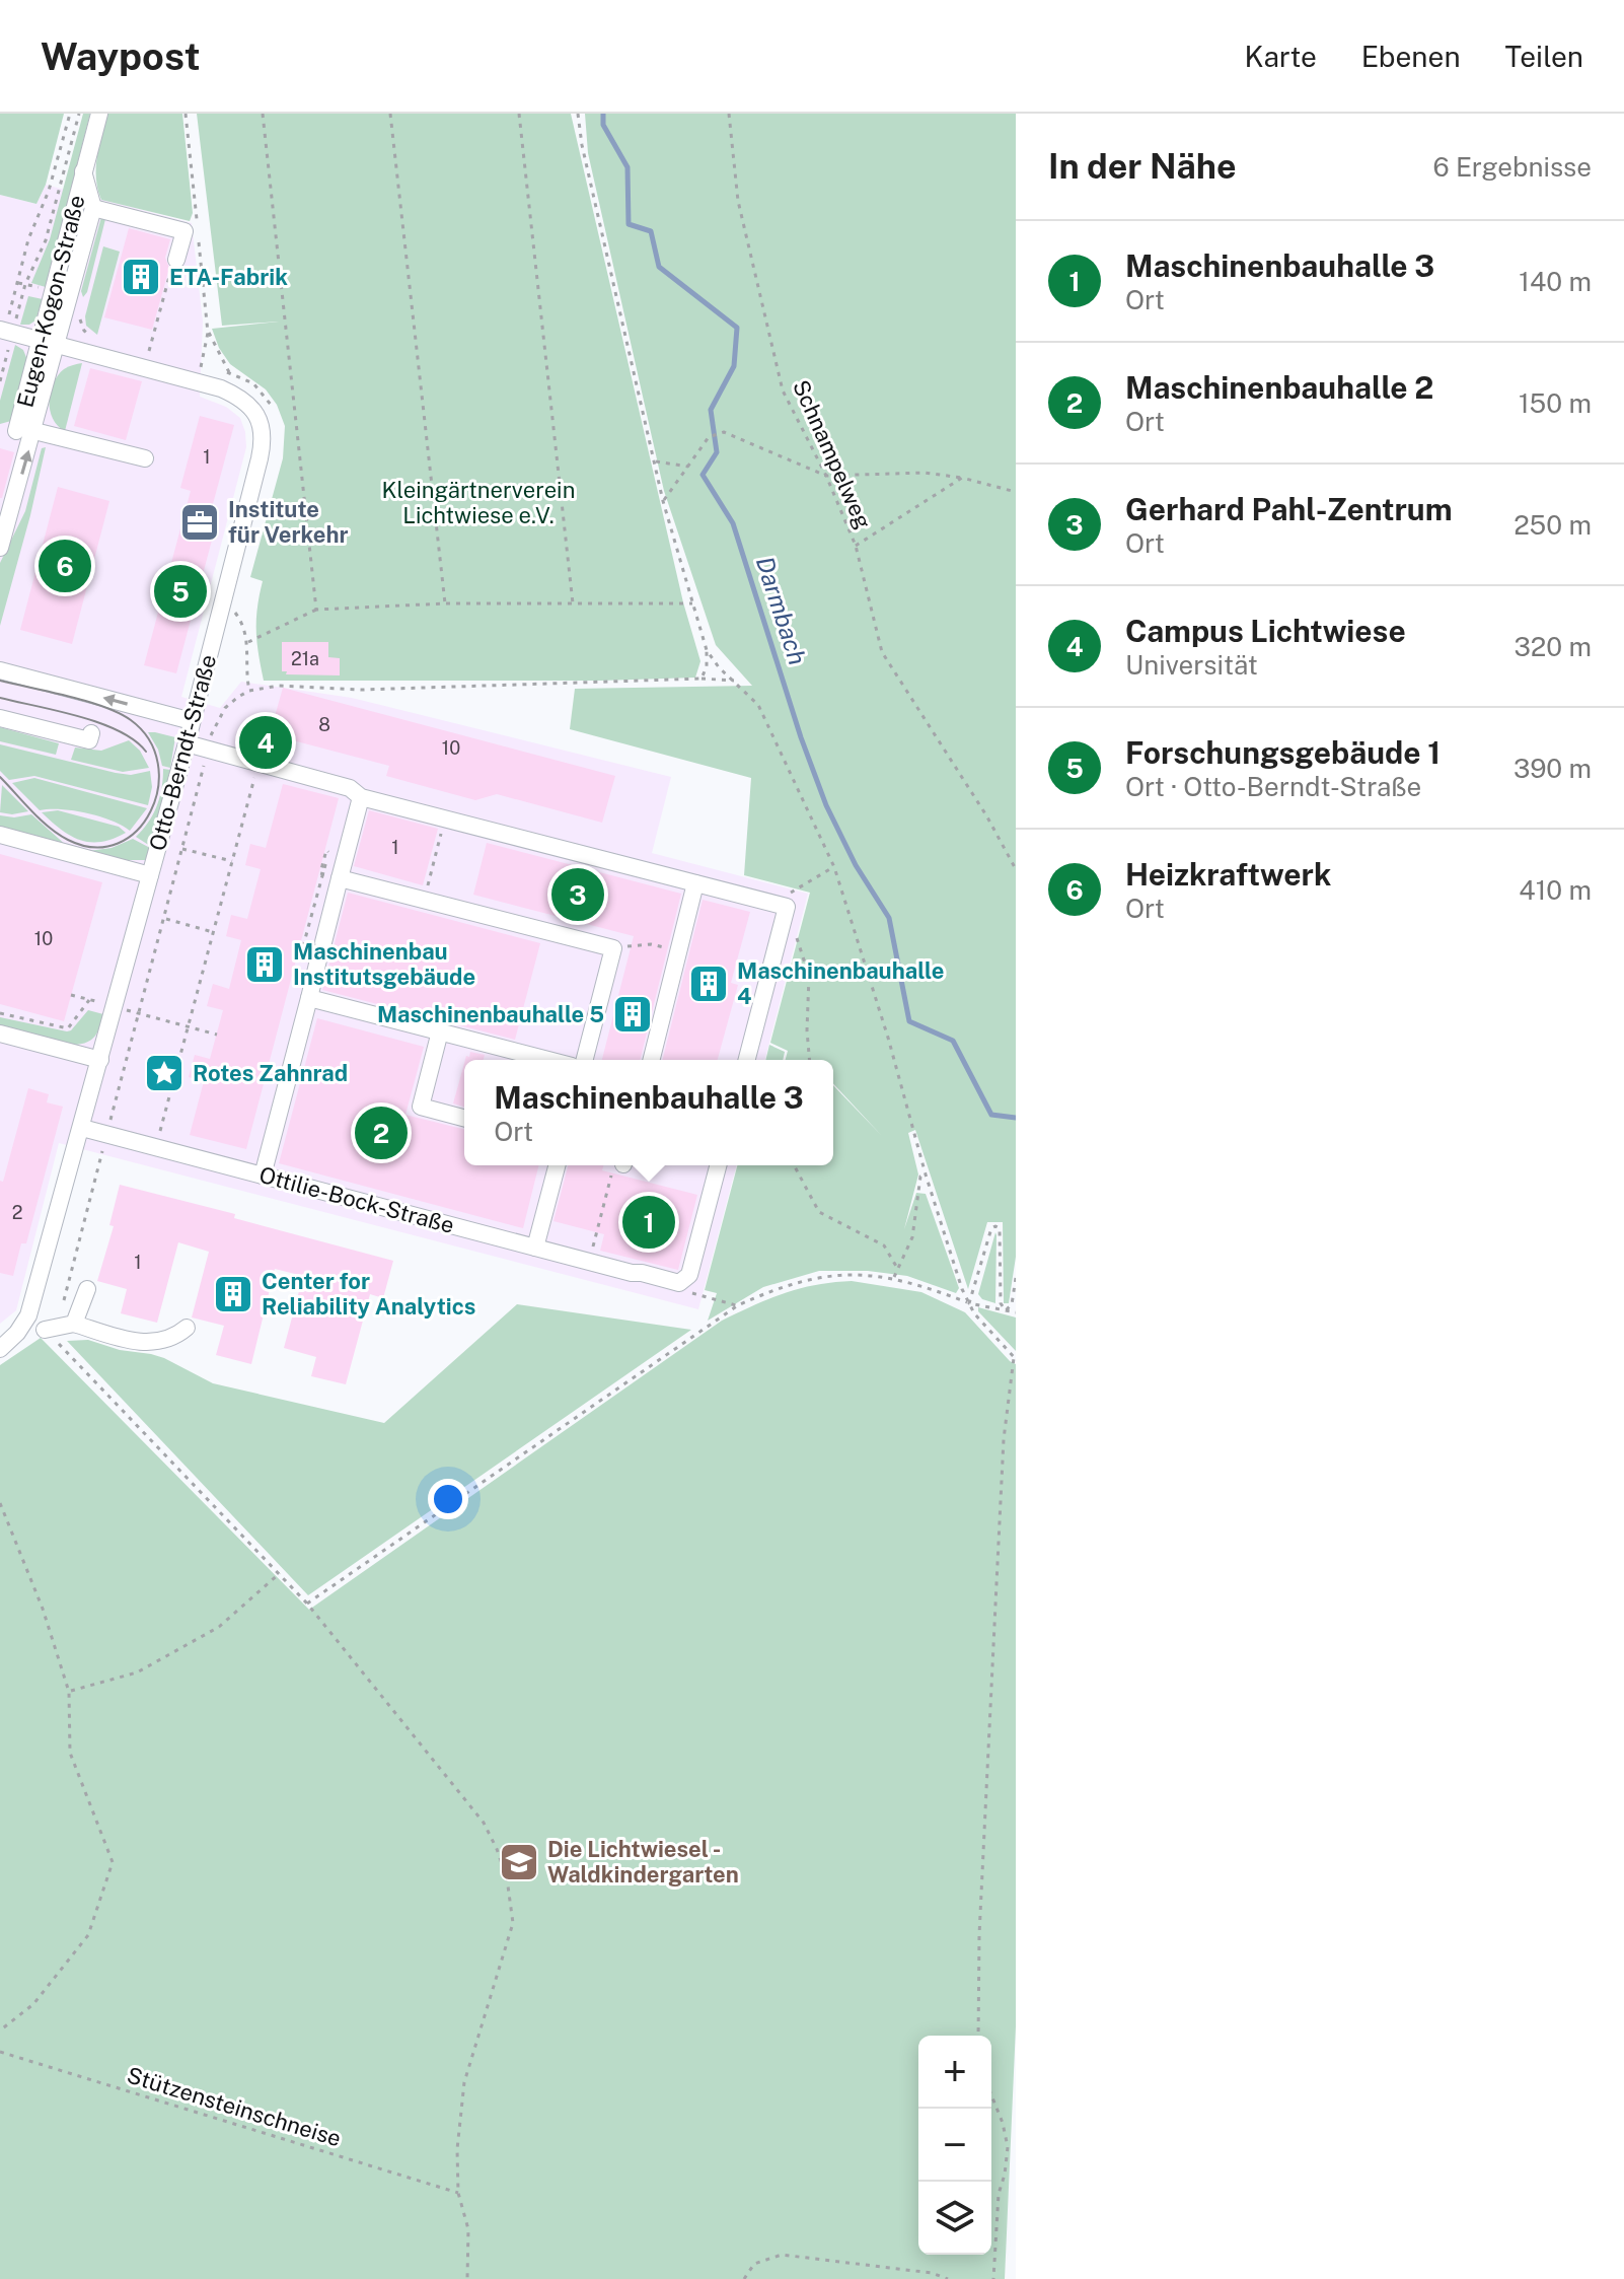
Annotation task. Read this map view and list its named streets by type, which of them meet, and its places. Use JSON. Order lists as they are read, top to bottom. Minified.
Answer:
{"streets":{"street":["Eugen-Kogon-Straße","Otto-Berndt-Straße","Ottilie-Bock-Straße"],"path":["Schnampelweg","Stützensteinschneise"]},"crossings":[["Eugen-Kogon-Straße","Otto-Berndt-Straße"],["Otto-Berndt-Straße","Ottilie-Bock-Straße"]],"water":["Darmbach"],"parks":["Kleingärtnerverein Lichtwiese e.V."],"places":{"building":["ETA-Fabrik","Maschinenbau Institutsgebäude","Maschinenbauhalle 4","Maschinenbauhalle 5","Center for Reliability Analytics"],"office":["Institute für Verkehr"],"place":["Rotes Zahnrad"],"school or university":["Die Lichtwiesel - Waldkindergarten"]},"house_numbers":["1","21a","8","10","1","10","2","1"],"page":{"header":"Waypost","nav":["Karte","Ebenen","Teilen"],"heading":["In der Nähe","6 Ergebnisse"],"list":[{"mark":"1","name":"Maschinenbauhalle 3","note":"Ort","value":"140 m"},{"mark":"2","name":"Maschinenbauhalle 2","note":"Ort","value":"150 m"},{"mark":"3","name":"Gerhard Pahl-Zentrum","note":"Ort","value":"250 m"},{"mark":"4","name":"Campus Lichtwiese","note":"Universität","value":"320 m"},{"mark":"5","name":"Forschungsgebäude 1","note":"Ort · Otto-Berndt-Straße","value":"390 m"},{"mark":"6","name":"Heizkraftwerk","note":"Ort","value":"410 m"}],"pins":["6","5","4","3","2","1"],"popup":["Maschinenbauhalle 3","Ort"],"map_buttons":["+","−"]}}
